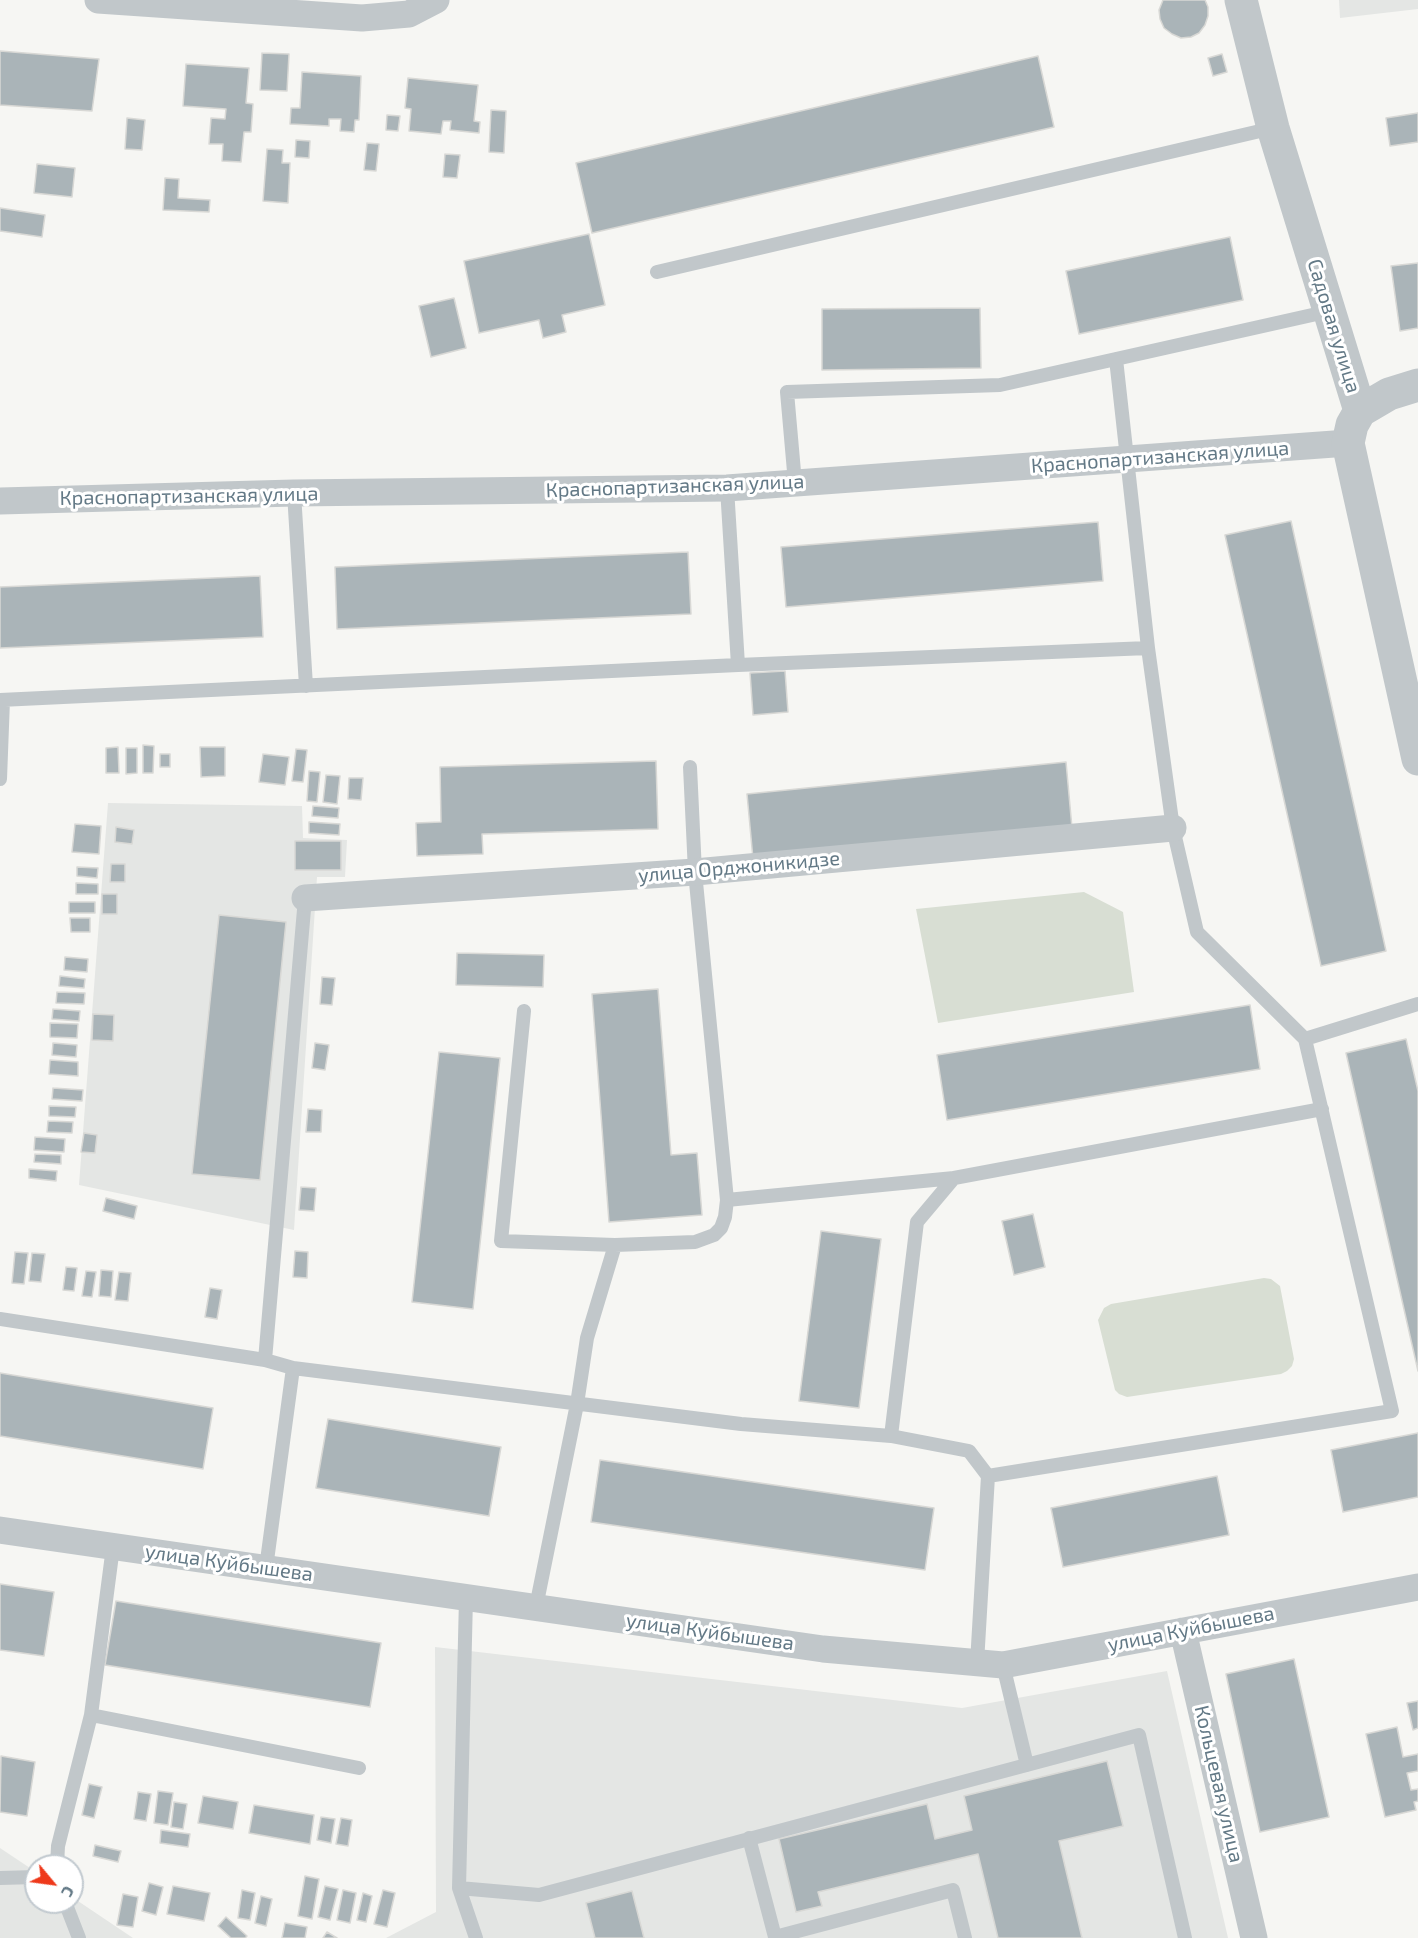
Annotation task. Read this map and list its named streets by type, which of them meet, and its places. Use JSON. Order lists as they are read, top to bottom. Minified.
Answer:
{"streets":{"street":["Садовая улица","Краснопартизанская улица","улица Орджоникидзе","улица Куйбышева","Кольцевая улица"]},"crossings":[["Садовая улица","Краснопартизанская улица"],["улица Куйбышева","Кольцевая улица"]],"north":"bottom right"}
